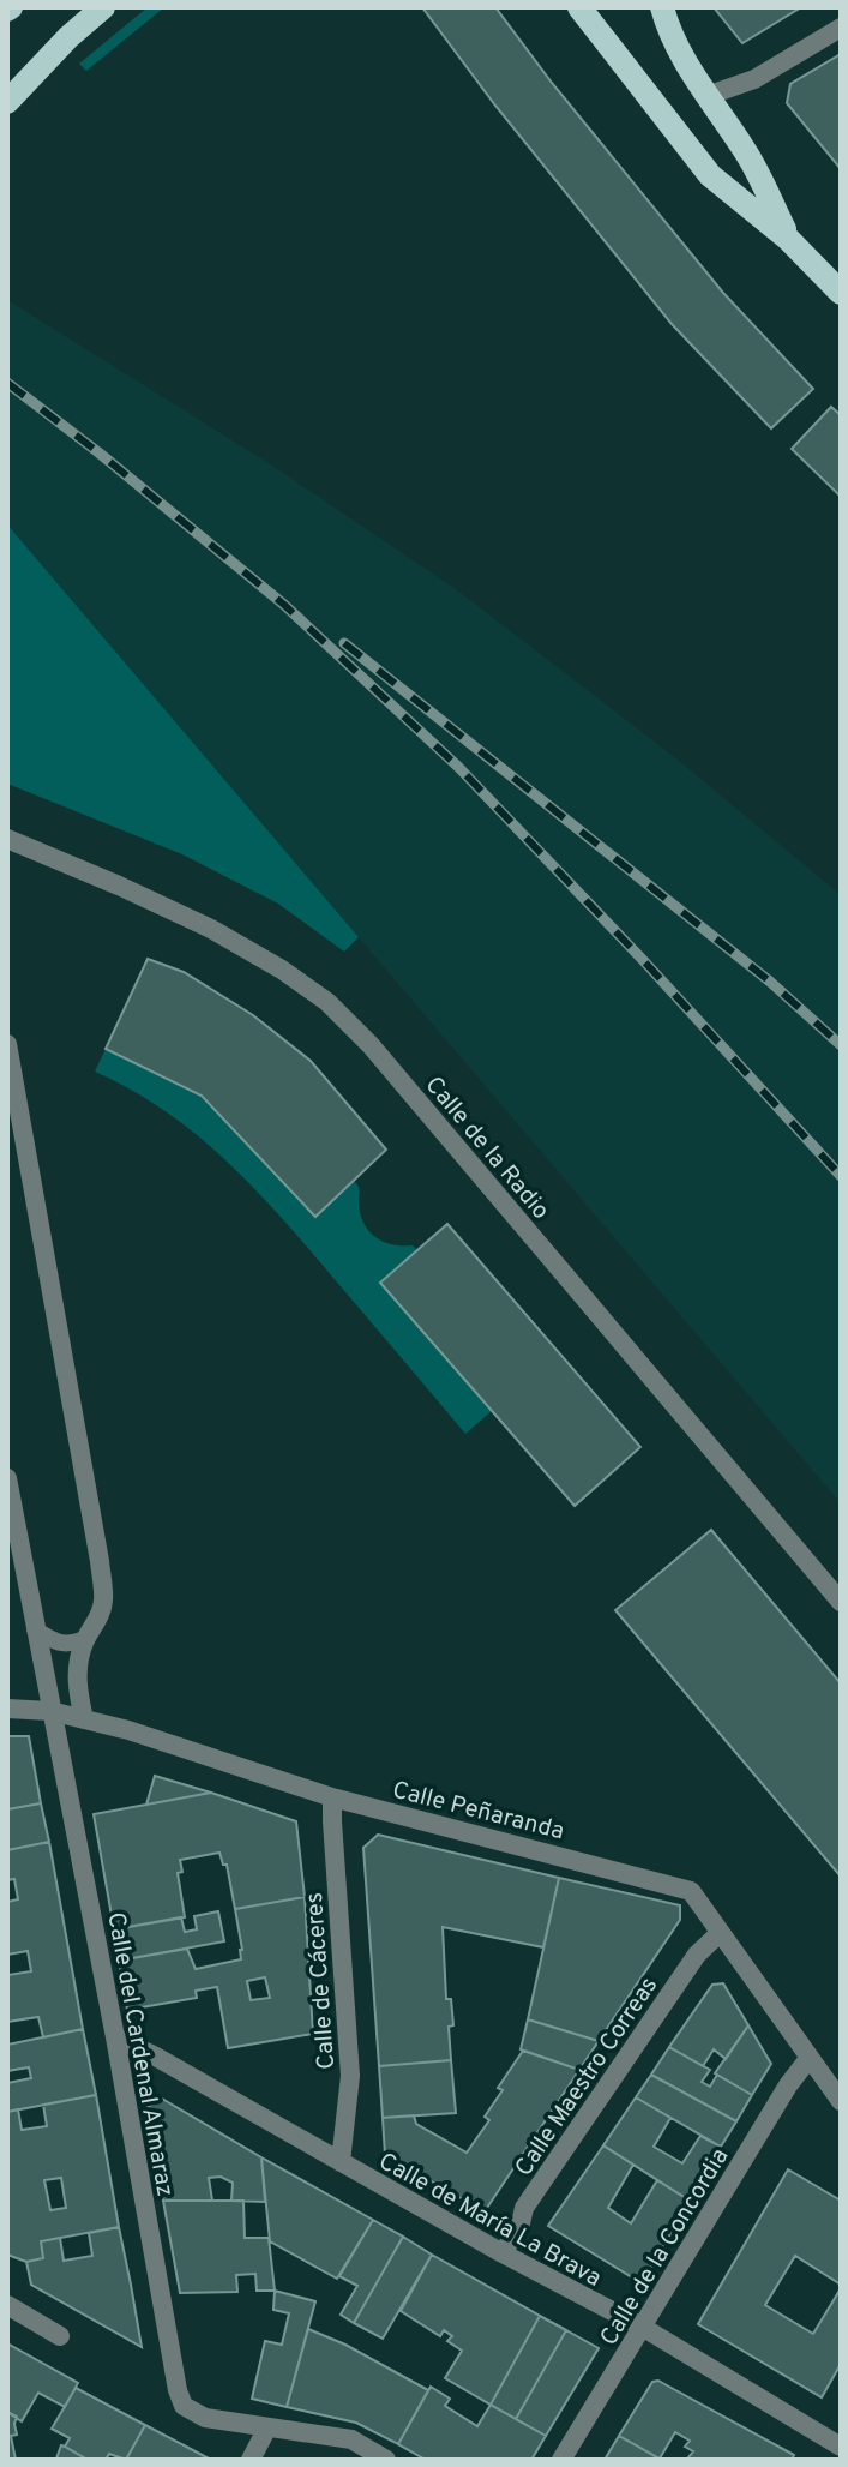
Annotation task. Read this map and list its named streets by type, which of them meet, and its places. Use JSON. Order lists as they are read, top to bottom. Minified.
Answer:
{"streets":{"street":["Calle de la Radio","Calle Peñaranda","Calle de Cáceres","Calle del Cardenal Almaraz","Calle Maestro Correas","Calle de María La Brava","Calle de la Concordia"]},"crossings":[["Calle Peñaranda","Calle de Cáceres"],["Calle Peñaranda","Calle del Cardenal Almaraz"],["Calle Peñaranda","Calle Maestro Correas"],["Calle Peñaranda","Calle de la Concordia"],["Calle de Cáceres","Calle de María La Brava"],["Calle del Cardenal Almaraz","Calle de María La Brava"],["Calle Maestro Correas","Calle de María La Brava"],["Calle de María La Brava","Calle de la Concordia"]]}
